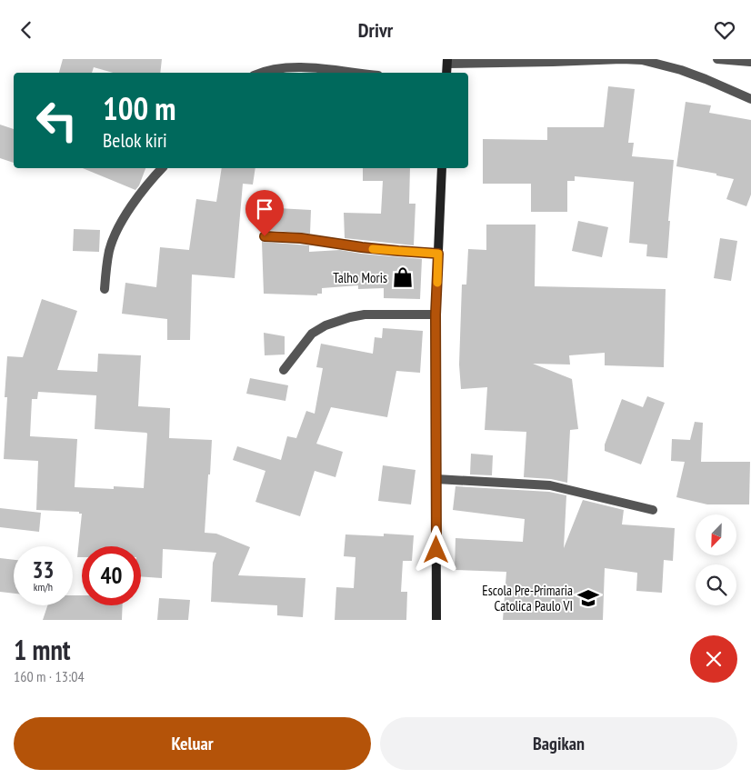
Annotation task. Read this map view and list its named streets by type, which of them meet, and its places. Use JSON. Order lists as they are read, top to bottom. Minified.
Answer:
{"places":{"shop":["Talho Moris"],"school or university":["Escola Pre-Primaria Catolica Paulo VI"]},"north":"bottom left","page":{"header":"Drivr","turn":["100 m","Belok kiri"],"speed":"33 km/h","limit":"40","heading":["1 mnt","160 m · 13:04"],"buttons":["Keluar","Bagikan"]}}
